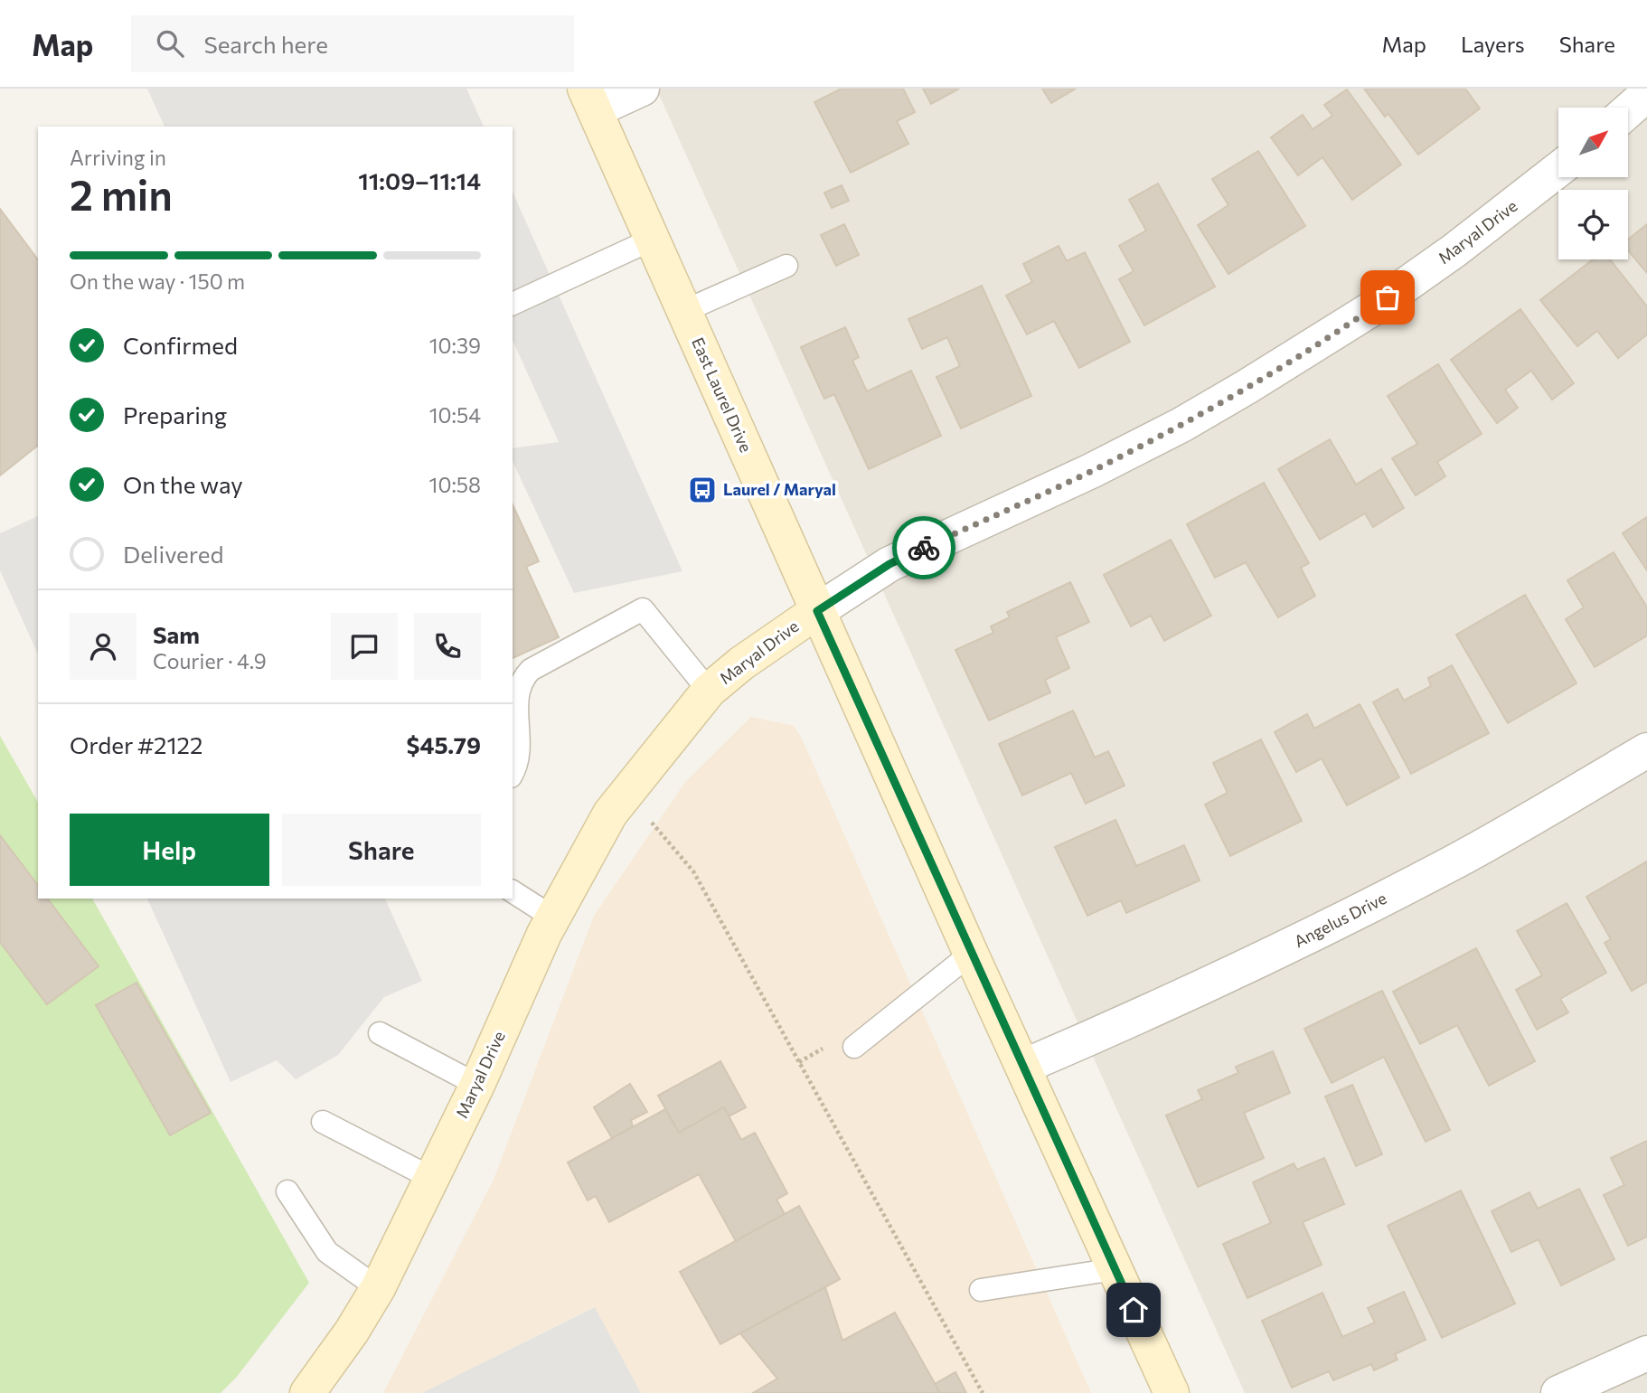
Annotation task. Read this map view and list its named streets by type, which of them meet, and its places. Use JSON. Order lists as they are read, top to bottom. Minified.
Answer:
{"streets":{"main road":["Maryal Drive","East Laurel Drive"],"street":["Angelus Drive"]},"crossings":[["Maryal Drive","East Laurel Drive"],["East Laurel Drive","Angelus Drive"]],"places":{"bus stop":["Laurel / Maryal"]},"north":"top right","page":{"header":"Map","search":"Search here","nav":["Map","Layers","Share"],"heading":["2 min","Arriving in","11:09–11:14"],"panel":["Sam","Courier · 4.9","Order #2122","$45.79"],"bar":"On the way · 150 m","list":[["Confirmed","10:39"],["Preparing","10:54"],["On the way","10:58"],"Delivered"],"buttons":["Help","Share"]}}
